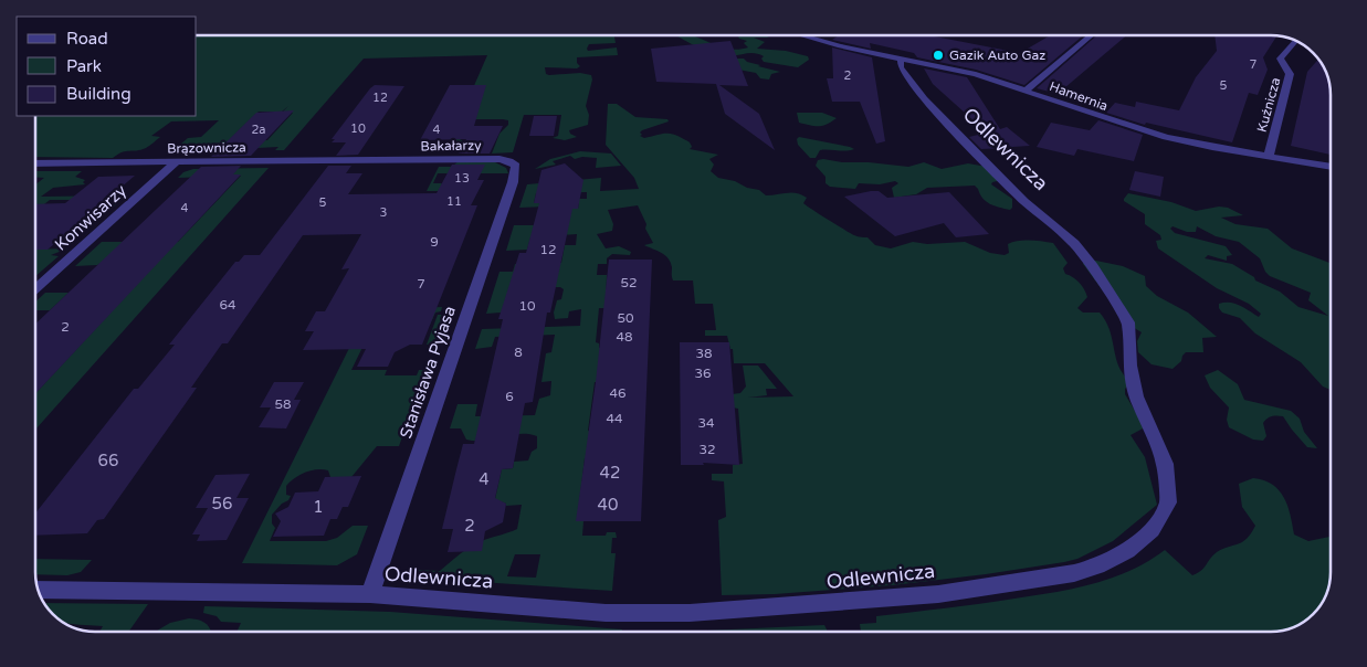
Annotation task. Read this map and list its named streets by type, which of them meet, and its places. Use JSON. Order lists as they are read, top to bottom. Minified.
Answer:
{"streets":{"street":["Hamernia","Kuźnicza","Bakałarzy","Brązownicza","Odlewnicza","Konwisarzy","Stanisława Pyjasa"]},"crossings":[["Hamernia","Kuźnicza"],["Hamernia","Odlewnicza"],["Bakałarzy","Brązownicza"],["Bakałarzy","Stanisława Pyjasa"],["Brązownicza","Konwisarzy"],["Odlewnicza","Stanisława Pyjasa"]],"places":["Gazik Auto Gaz"],"house_numbers":["7","2","5","12","10","2a","4","13","11","5","4","3","9","12","52","7","64","10","50","2","48","8","38","36","46","6","58","44","34","32","66","42","4","56","40","1","2"],"legend":["Road","Park","Building"]}
